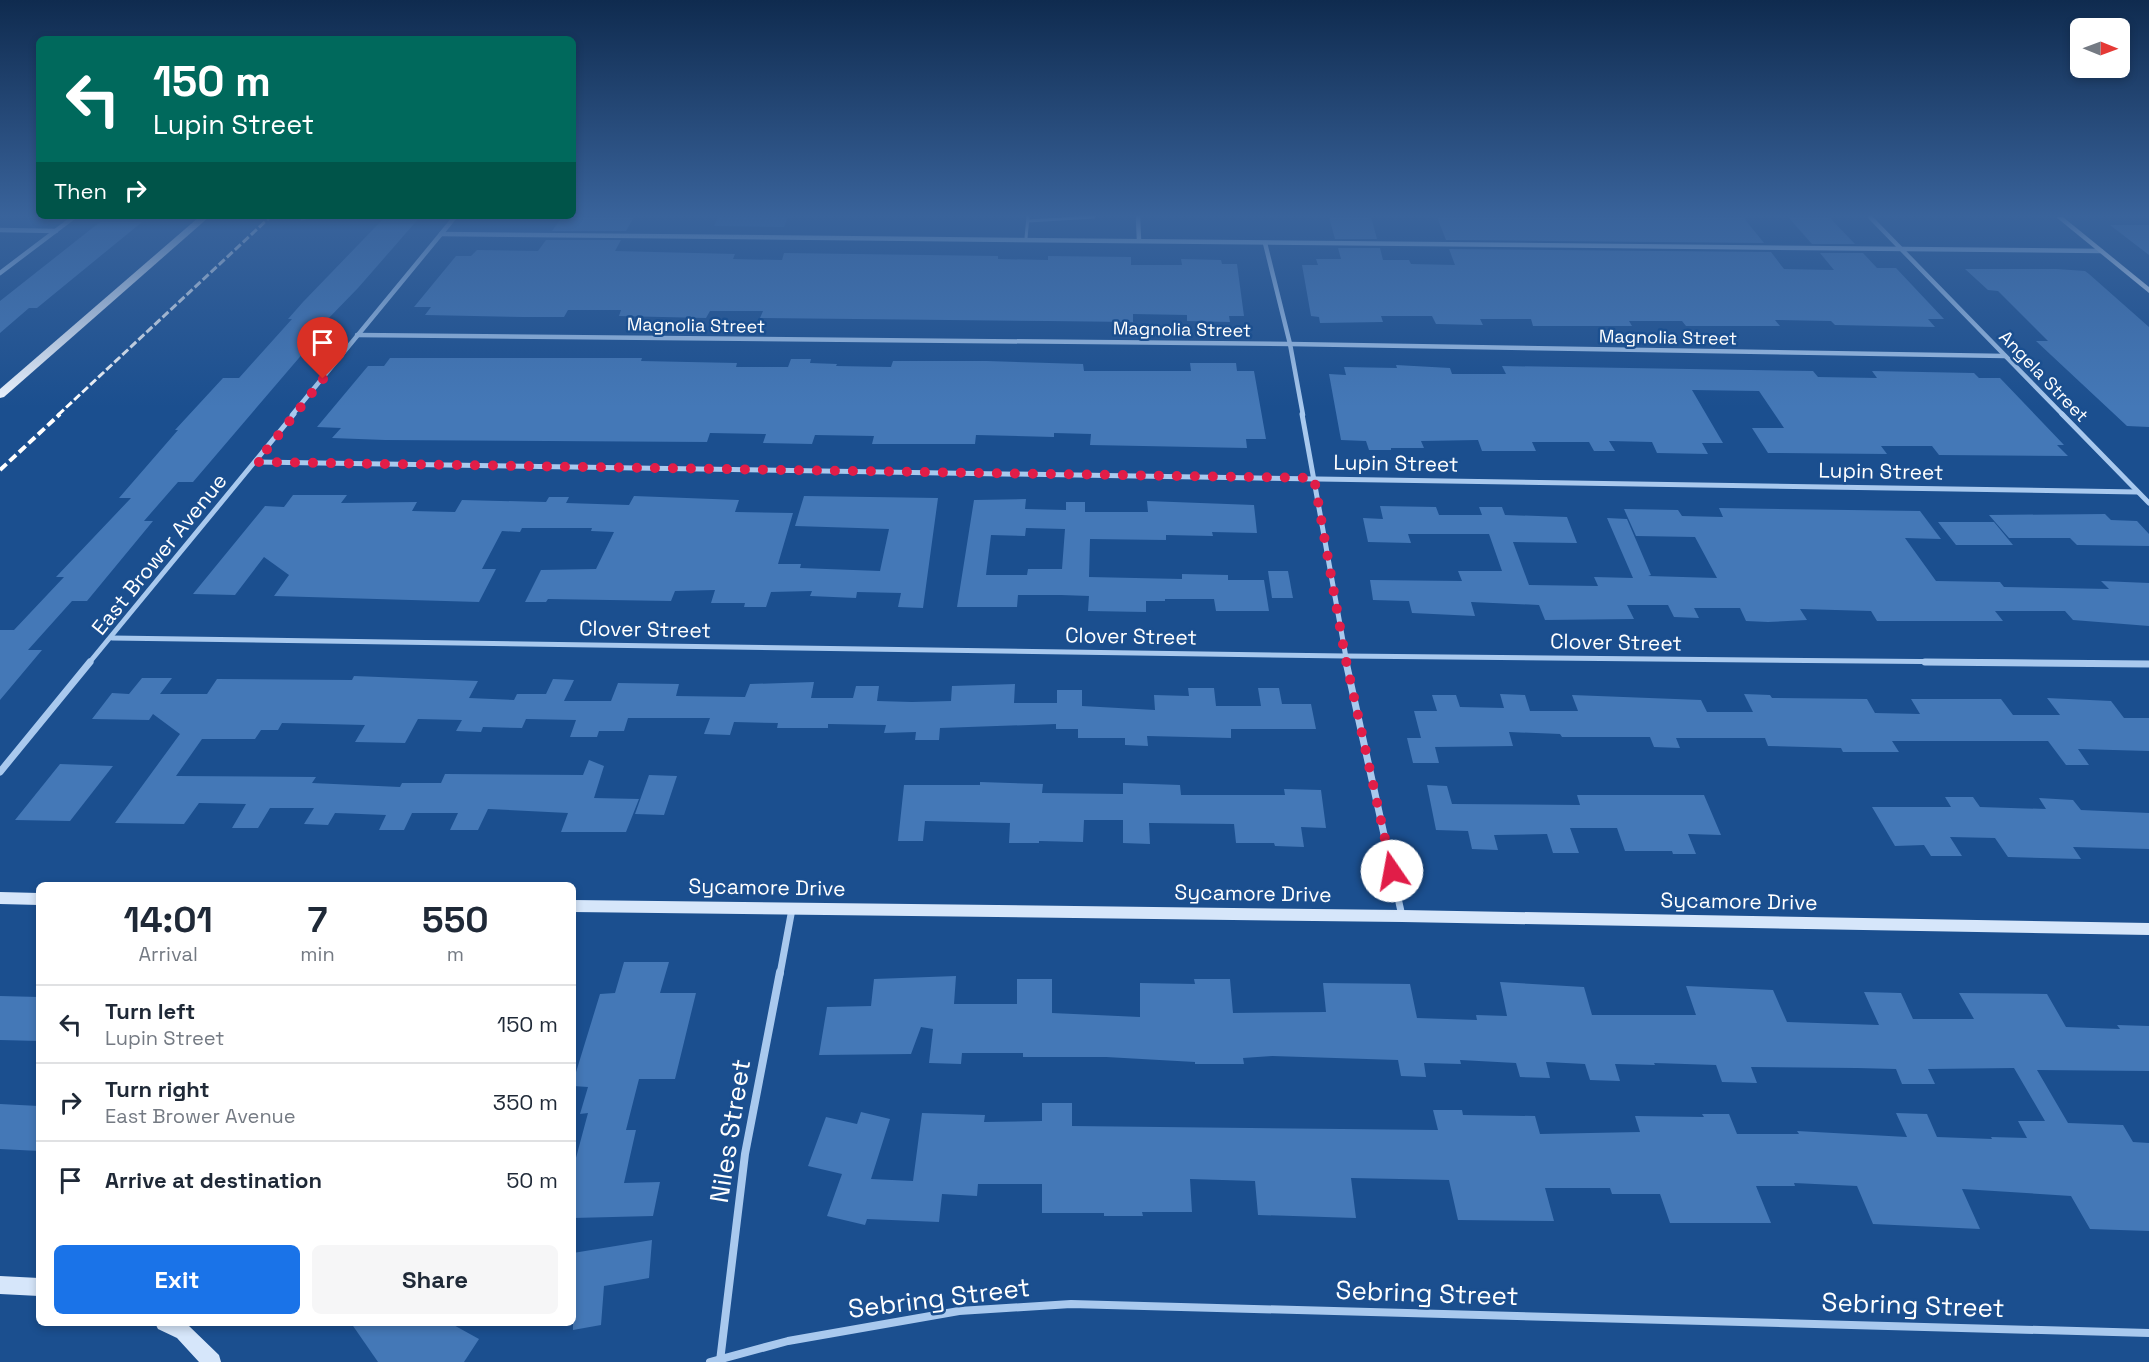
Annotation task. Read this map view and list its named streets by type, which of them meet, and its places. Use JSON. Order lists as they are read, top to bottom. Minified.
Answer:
{"streets":{"main road":["Sycamore Drive"],"street":["Magnolia Street","Angela Street","Lupin Street","East Brower Avenue","Clover Street","Niles Street","Sebring Street"]},"crossings":[["Magnolia Street","Angela Street"],["Magnolia Street","East Brower Avenue"],["Angela Street","Lupin Street"],["Lupin Street","East Brower Avenue"],["East Brower Avenue","Clover Street"],["Sycamore Drive","Niles Street"],["Niles Street","Sebring Street"]],"north":"right","page":{"turn":["150 m","Lupin Street"],"then":"Then","eta":["14:01","Arrival","7","min","550","m"],"list":[{"name":"Turn left","note":"Lupin Street","value":"150 m"},{"name":"Turn right","note":"East Brower Avenue","value":"350 m"},{"name":"Arrive at destination","value":"50 m"}],"buttons":["Exit","Share"]}}
